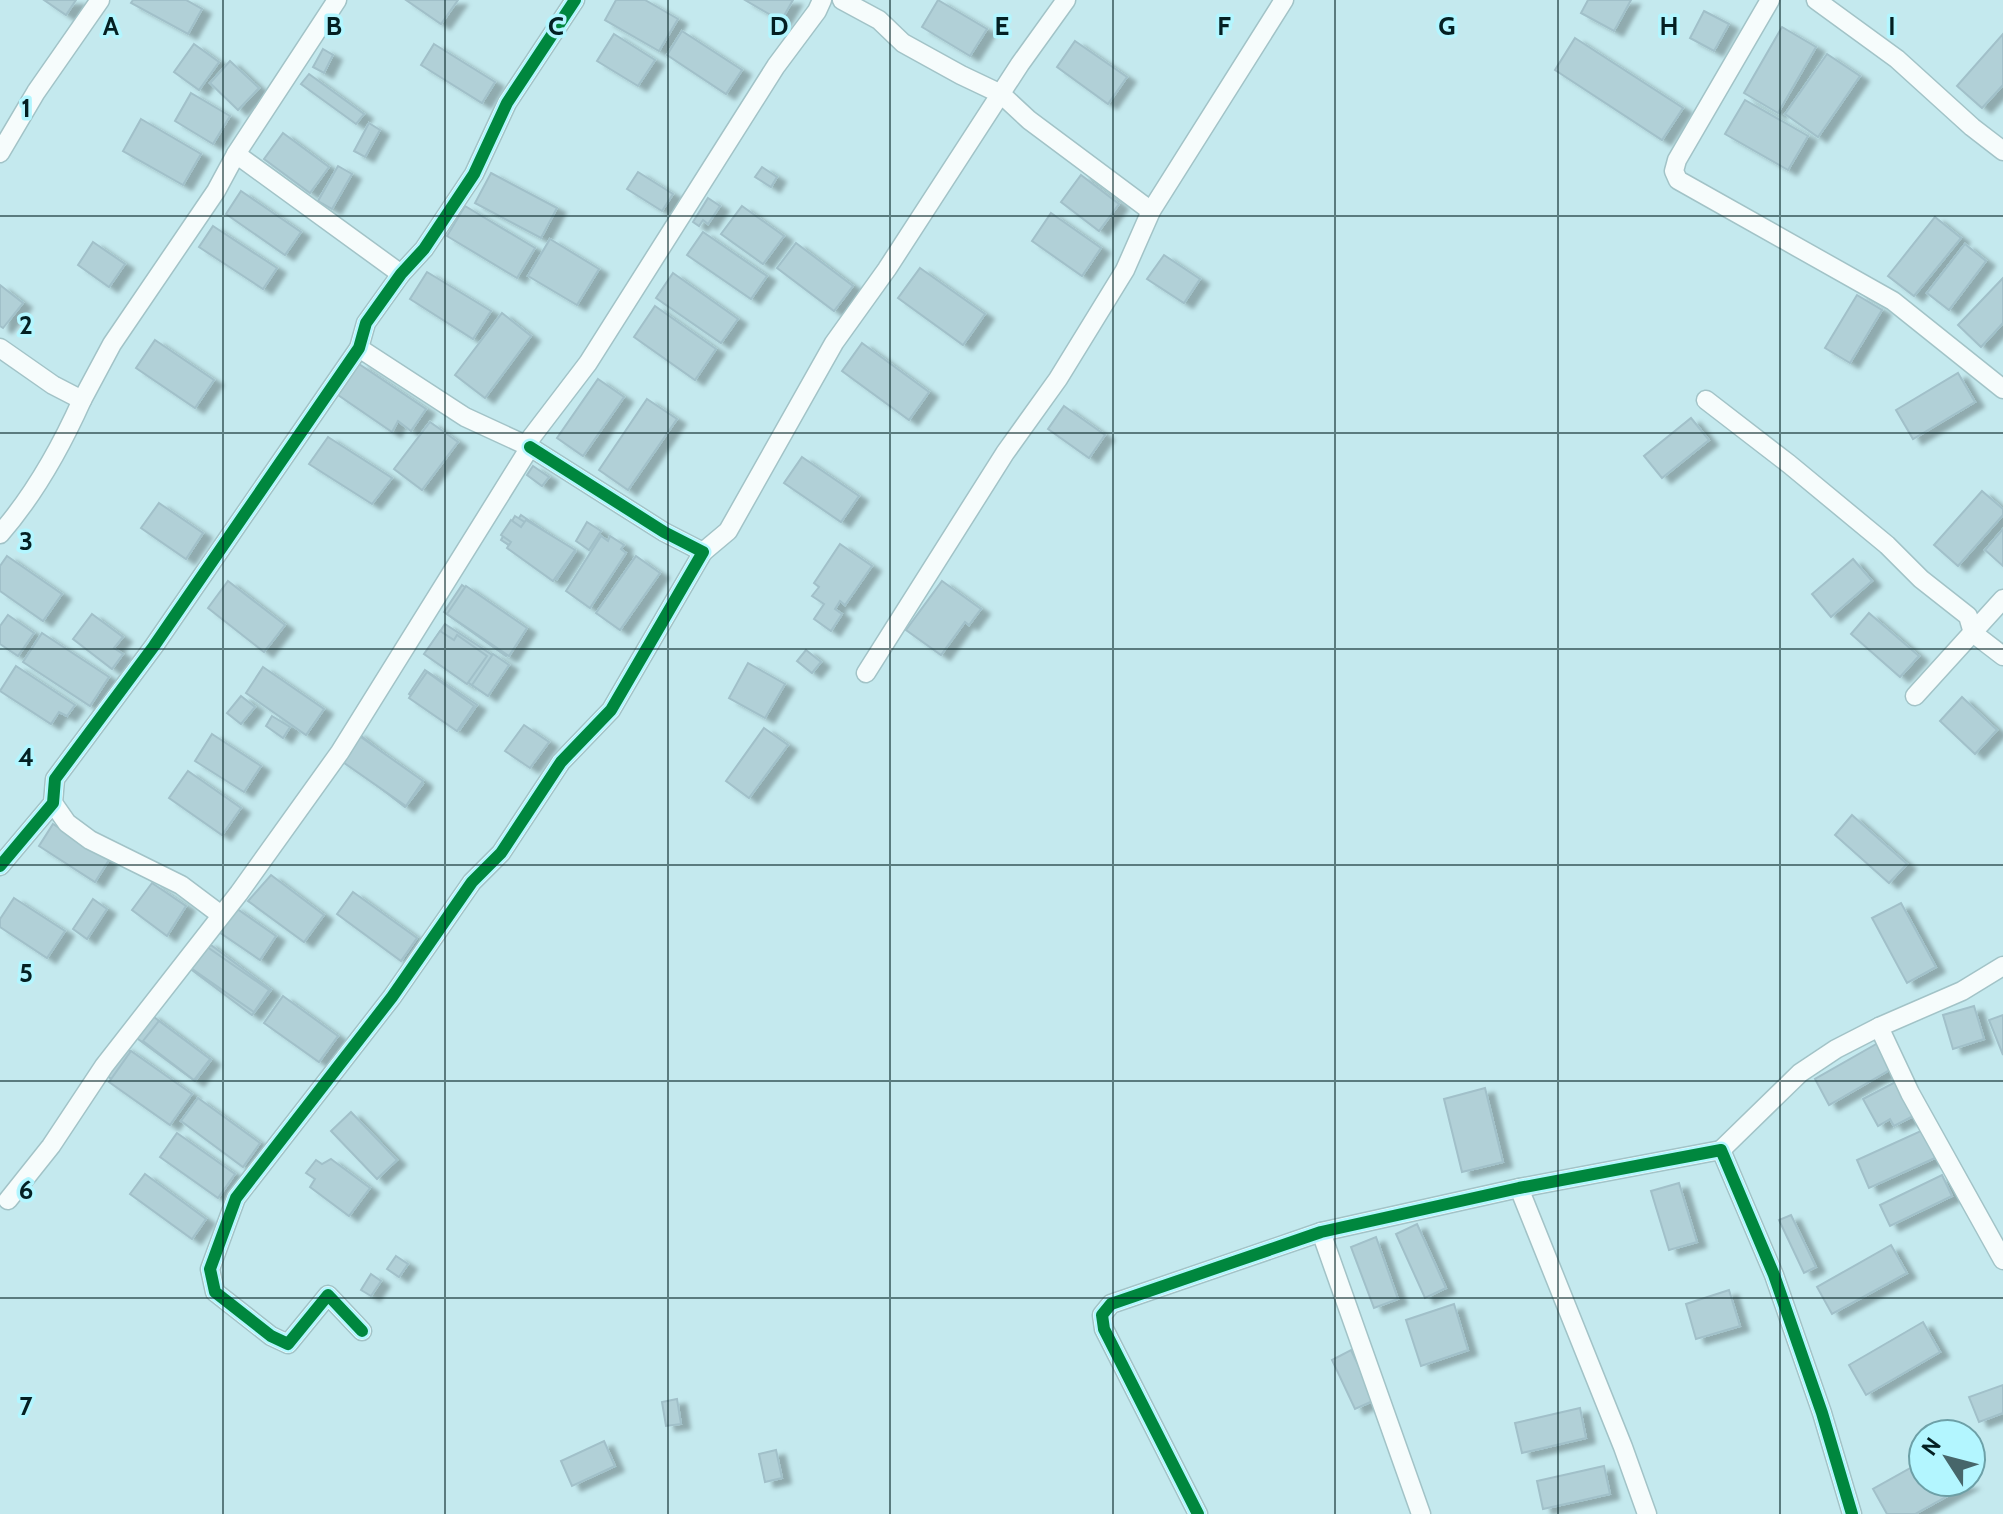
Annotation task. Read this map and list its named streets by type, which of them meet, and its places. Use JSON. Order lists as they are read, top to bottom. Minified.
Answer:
{"north":"top left","grid":{"columns":["A","B","C","D","E","F","G","H","I"],"rows":["1","2","3","4","5","6","7"]}}
